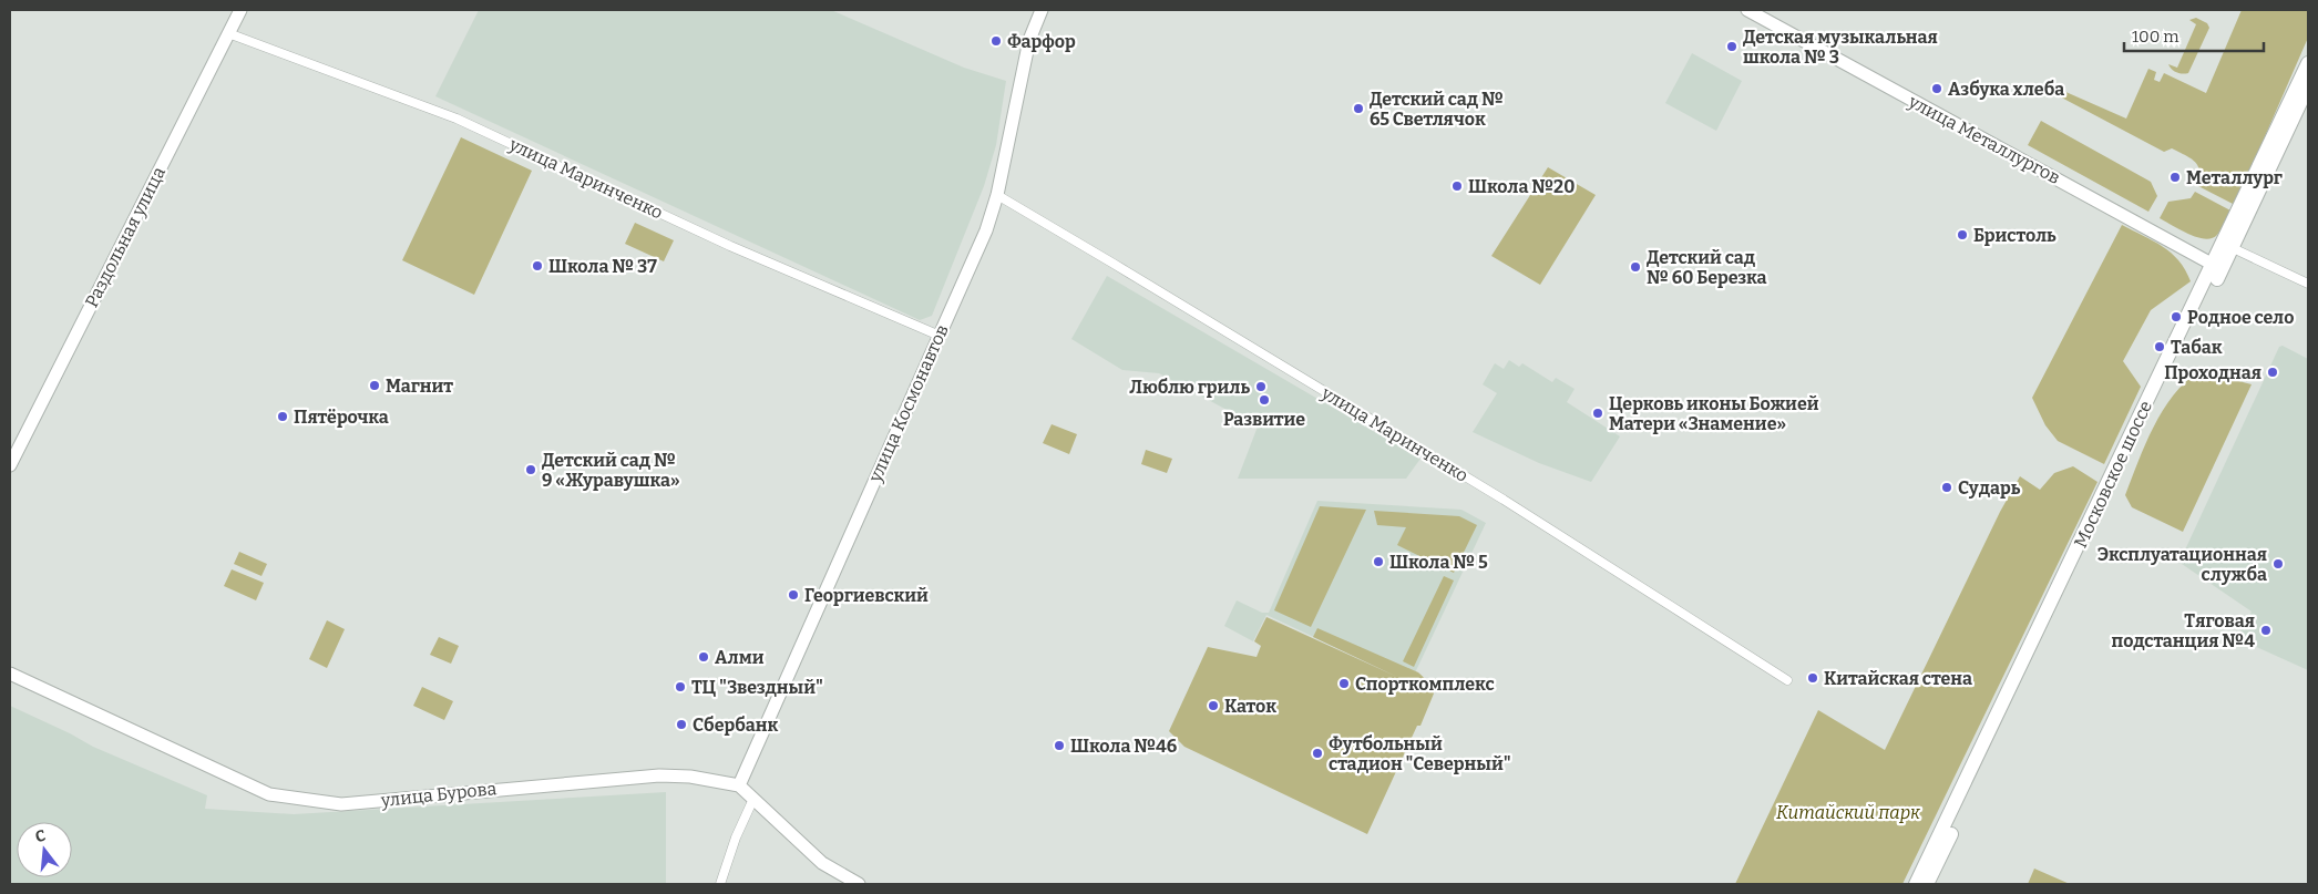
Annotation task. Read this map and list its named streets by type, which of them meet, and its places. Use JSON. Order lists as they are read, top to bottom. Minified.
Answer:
{"streets":{"main road":["улица Металлургов","Раздольная улица","улица Космонавтов","Московское шоссе","улица Бурова"],"street":["улица Маринченко"]},"crossings":[["улица Металлургов","Московское шоссе"],["улица Маринченко","Раздольная улица"],["улица Маринченко","улица Космонавтов"],["улица Космонавтов","улица Бурова"]],"parks":["Китайский парк"],"places":["Фарфор","Детская музыкальная школа № 3","Азбука хлеба","Детский сад № 65 Светлячок","Металлург","Школа №20","Бристоль","Школа № 37","Детский сад № 60 Березка","Родное село","Табак","Проходная","Магнит","Люблю гриль","Развитие","Церковь иконы Божией Матери «Знамение»","Пятёрочка","Детский сад № 9 «Журавушка»","Сударь","Школа № 5","Эксплуатационная служба","Георгиевский","Тяговая подстанция №4","Алми","Китайская стена","Спорткомплекс","ТЦ \"Звездный\"","Каток","Сбербанк","Школа №46","Футбольный стадион \"Северный\""],"scale_bar":"100 m","north":"top"}
